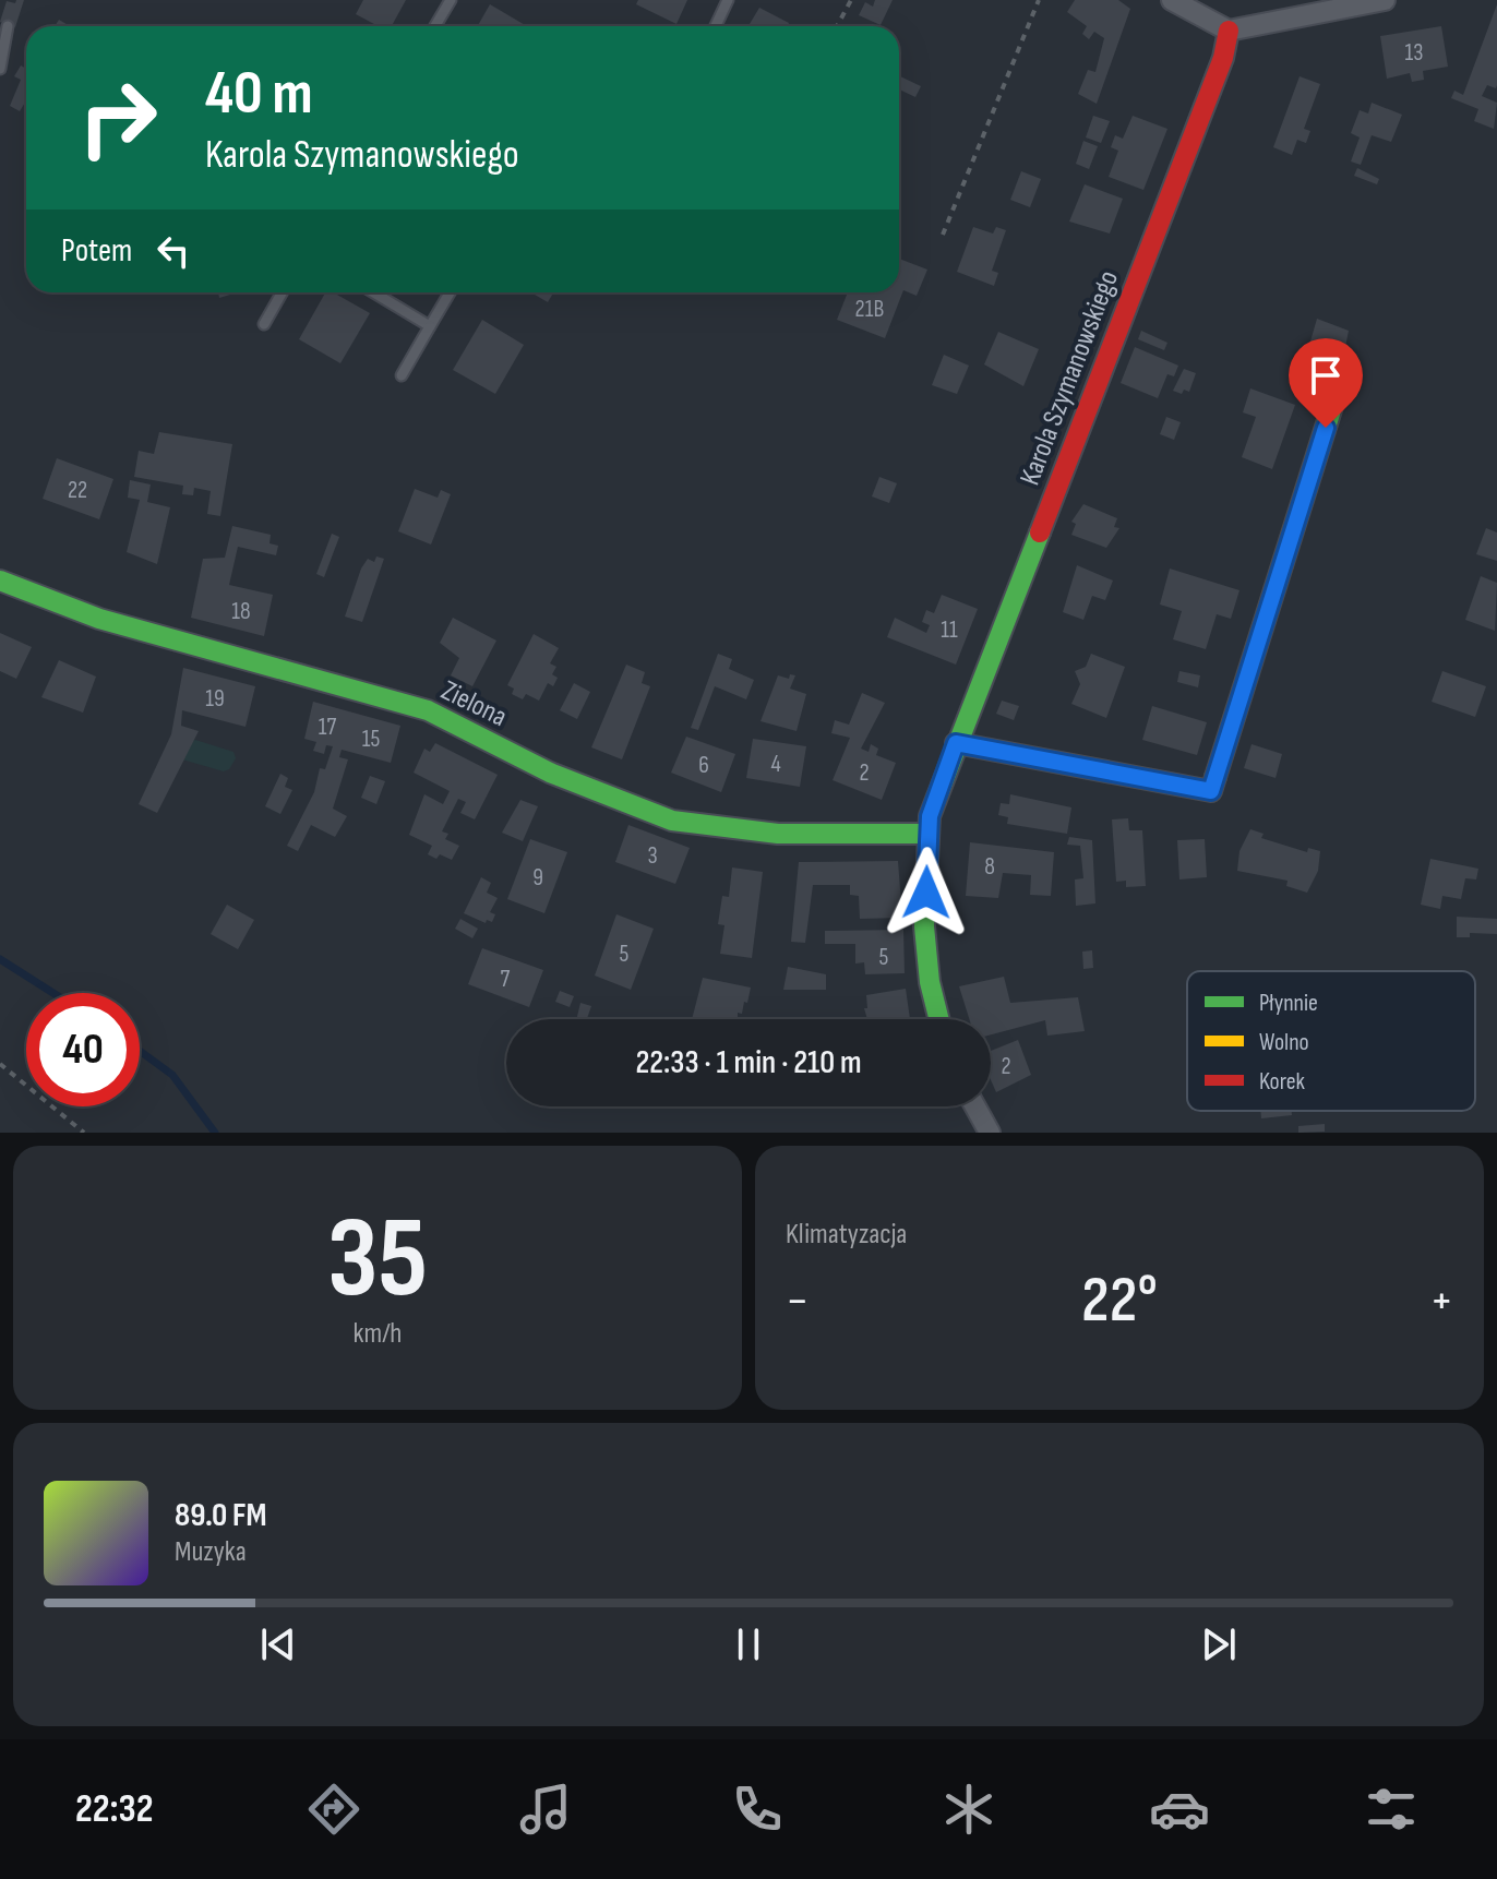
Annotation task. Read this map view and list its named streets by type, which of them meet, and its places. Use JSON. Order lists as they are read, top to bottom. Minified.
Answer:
{"streets":{"street":["Karola Szymanowskiego","Zielona"]},"crossings":[["Karola Szymanowskiego","Zielona"]],"house_numbers":["13","21B","22","18","11","19","17","15","4","6","2","3","8","9","5","5","7","2"],"legend":["Płynnie","Wolno","Korek"],"page":{"turn":["40 m","Karola Szymanowskiego"],"then":"Potem","limit":"40","trip":"22:33 · 1 min · 210 m","tile":[["35","km/h"],"Klimatyzacja"],"heat":["−","22°","+"],"song":["89.0 FM","Muzyka"],"tabs":"22:32"}}
